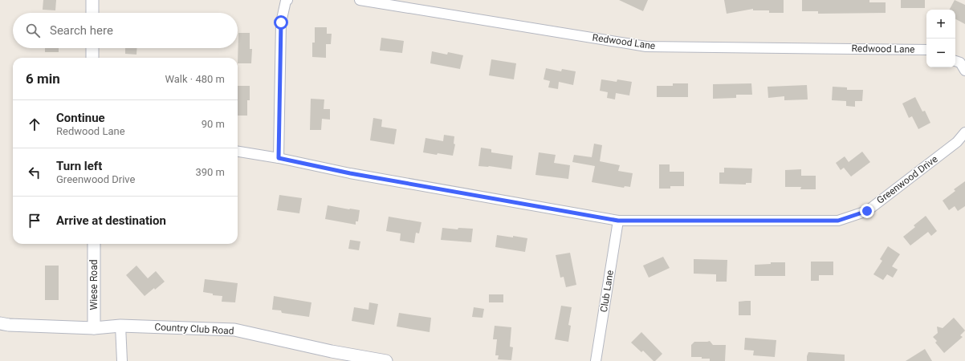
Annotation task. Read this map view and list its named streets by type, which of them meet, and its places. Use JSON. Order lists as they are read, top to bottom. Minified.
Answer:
{"streets":{"street":["Redwood Lane","Greenwood Drive","Wiese Road","Club Lane","Country Club Road"]},"crossings":[["Greenwood Drive","Club Lane"],["Wiese Road","Country Club Road"]],"page":{"map_buttons":["+","−"],"search":"Search here","heading":["6 min","Walk · 480 m"],"list":[["Continue","Redwood Lane","90 m"],["Turn left","Greenwood Drive","390 m"],"Arrive at destination"]}}
